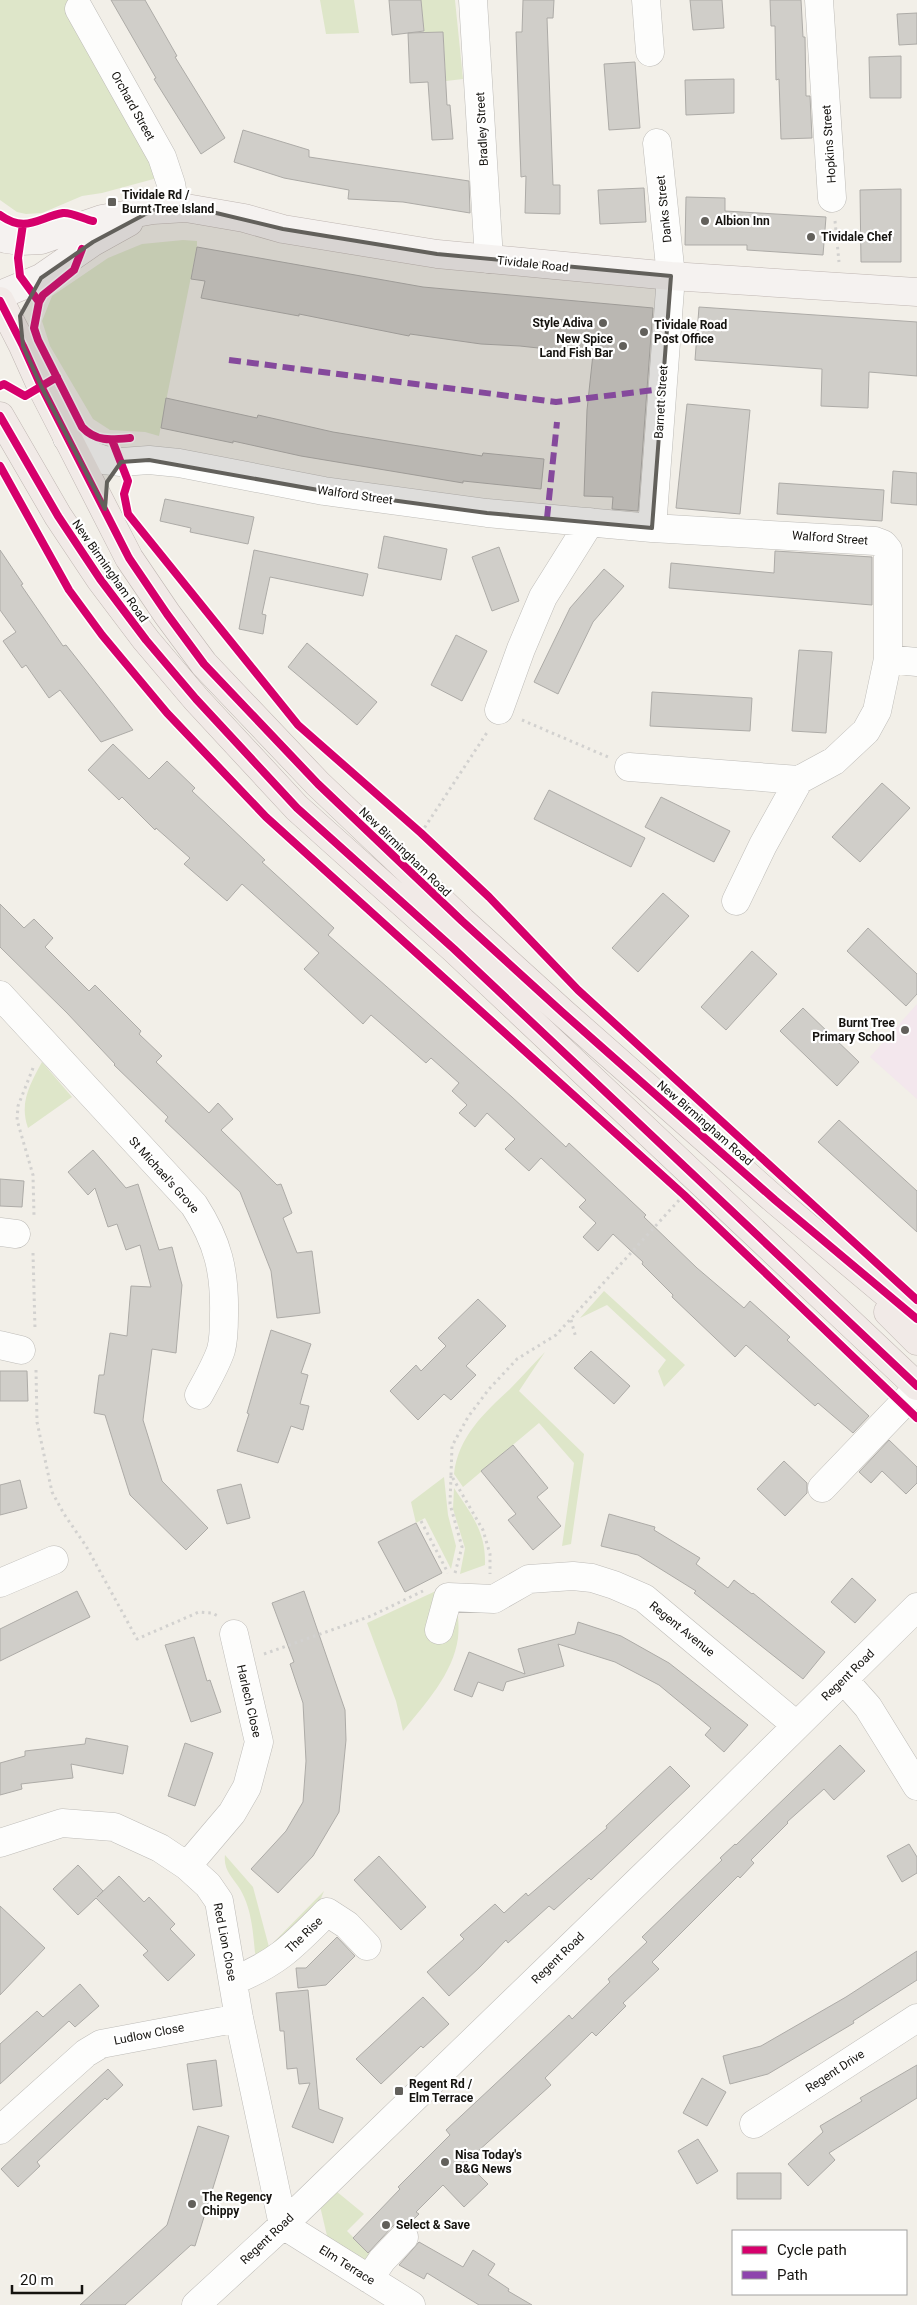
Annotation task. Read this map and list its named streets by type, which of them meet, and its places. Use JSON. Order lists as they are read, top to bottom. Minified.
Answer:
{"streets":{"highway":["New Birmingham Road"],"main road":["Tividale Road"],"street":["Orchard Street","Bradley Street","Hopkins Street","Danks Street","Barnett Street","Walford Street","St Michael's Grove","Regent Avenue","Regent Road","Harlech Close","The Rise","Red Lion Close","Ludlow Close","Regent Drive","Elm Terrace"]},"crossings":[["Orchard Street","Tividale Road"],["Bradley Street","Tividale Road"],["Hopkins Street","Tividale Road"],["Danks Street","Tividale Road"],["Danks Street","Barnett Street"],["Tividale Road","Barnett Street"],["Barnett Street","Walford Street"],["Walford Street","New Birmingham Road"],["Regent Avenue","Regent Road"],["Regent Road","Red Lion Close"],["Regent Road","Elm Terrace"],["Harlech Close","Red Lion Close"],["The Rise","Red Lion Close"],["Red Lion Close","Ludlow Close"],["Red Lion Close","Elm Terrace"]],"places":{"transit":["Tividale Rd / Burnt Tree Island","Regent Rd / Elm Terrace"],"other":["Albion Inn","Tividale Chef","Style Adiva","Tividale Road Post Office","New Spice Land Fish Bar","Burnt Tree Primary School","Nisa Today's B&G News","The Regency Chippy","Select & Save"]},"legend":["Cycle path","Path"],"scale_bar":"20 m"}
